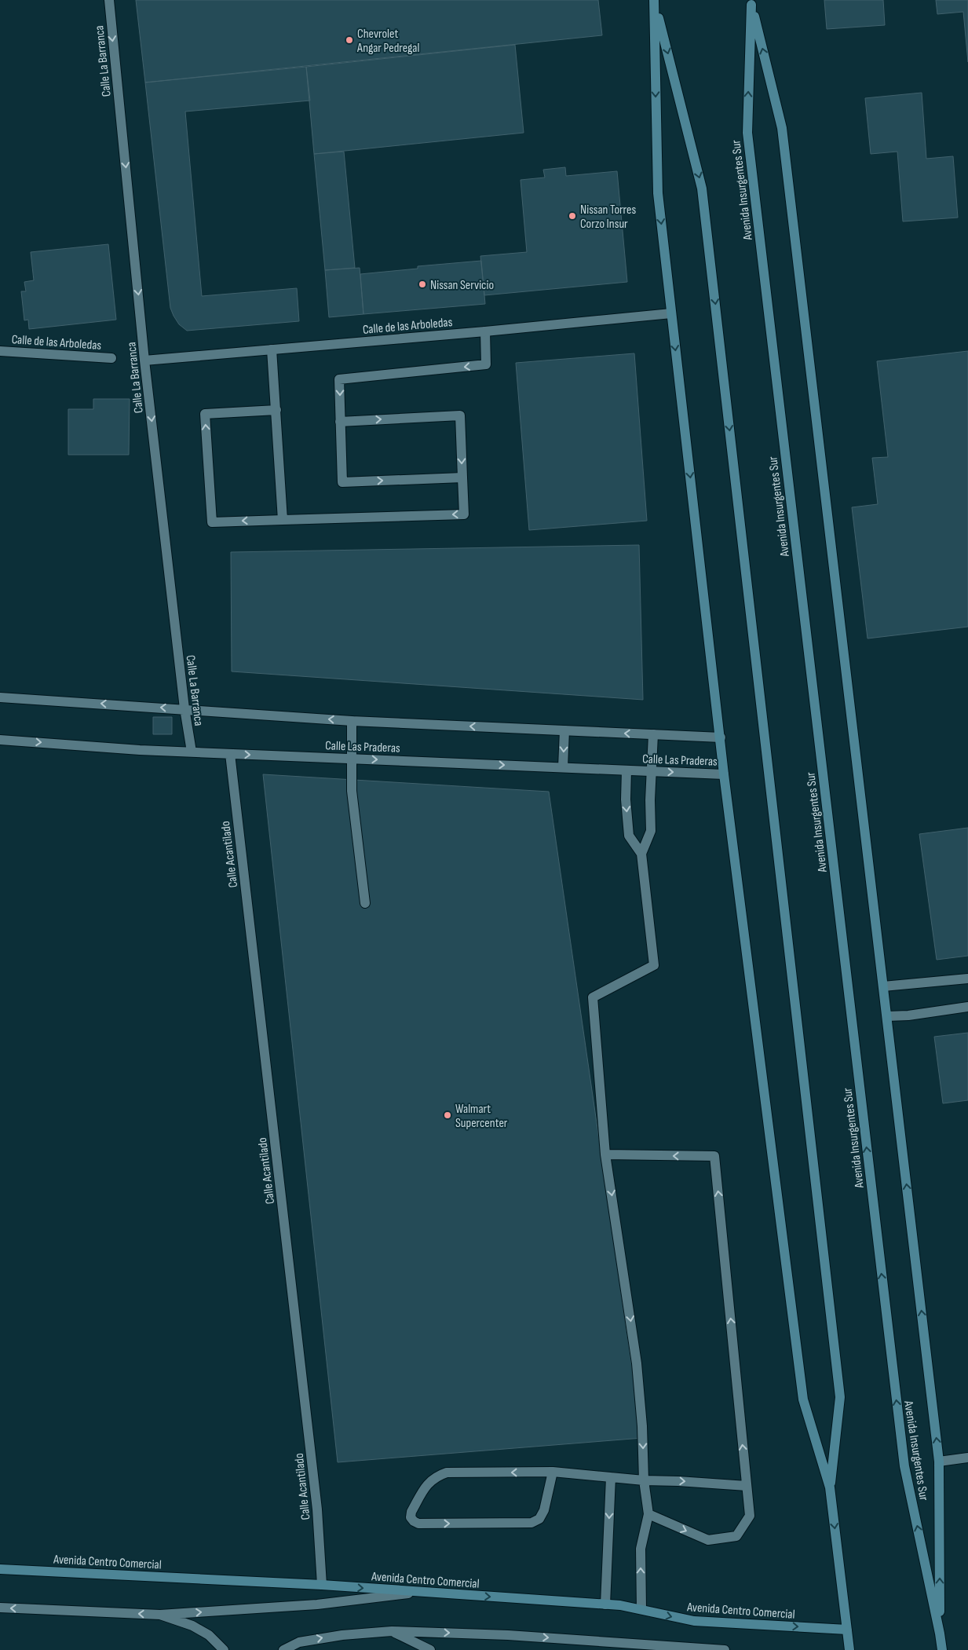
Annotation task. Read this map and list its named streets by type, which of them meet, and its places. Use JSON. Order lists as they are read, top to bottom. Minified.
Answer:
{"streets":{"main road":["Avenida Insurgentes Sur","Avenida Centro Comercial"],"street":["Calle La Barranca","Calle de las Arboledas","Calle Las Praderas","Calle Acantilado"]},"crossings":[["Calle La Barranca","Calle de las Arboledas"],["Calle La Barranca","Calle Las Praderas"],["Calle Las Praderas","Calle Acantilado"],["Calle Acantilado","Avenida Centro Comercial"]],"one_way":["Calle La Barranca","Avenida Centro Comercial"],"places":["Chevrolet Angar Pedregal","Nissan Torres Corzo Insur","Nissan Servicio","Walmart Supercenter"]}
